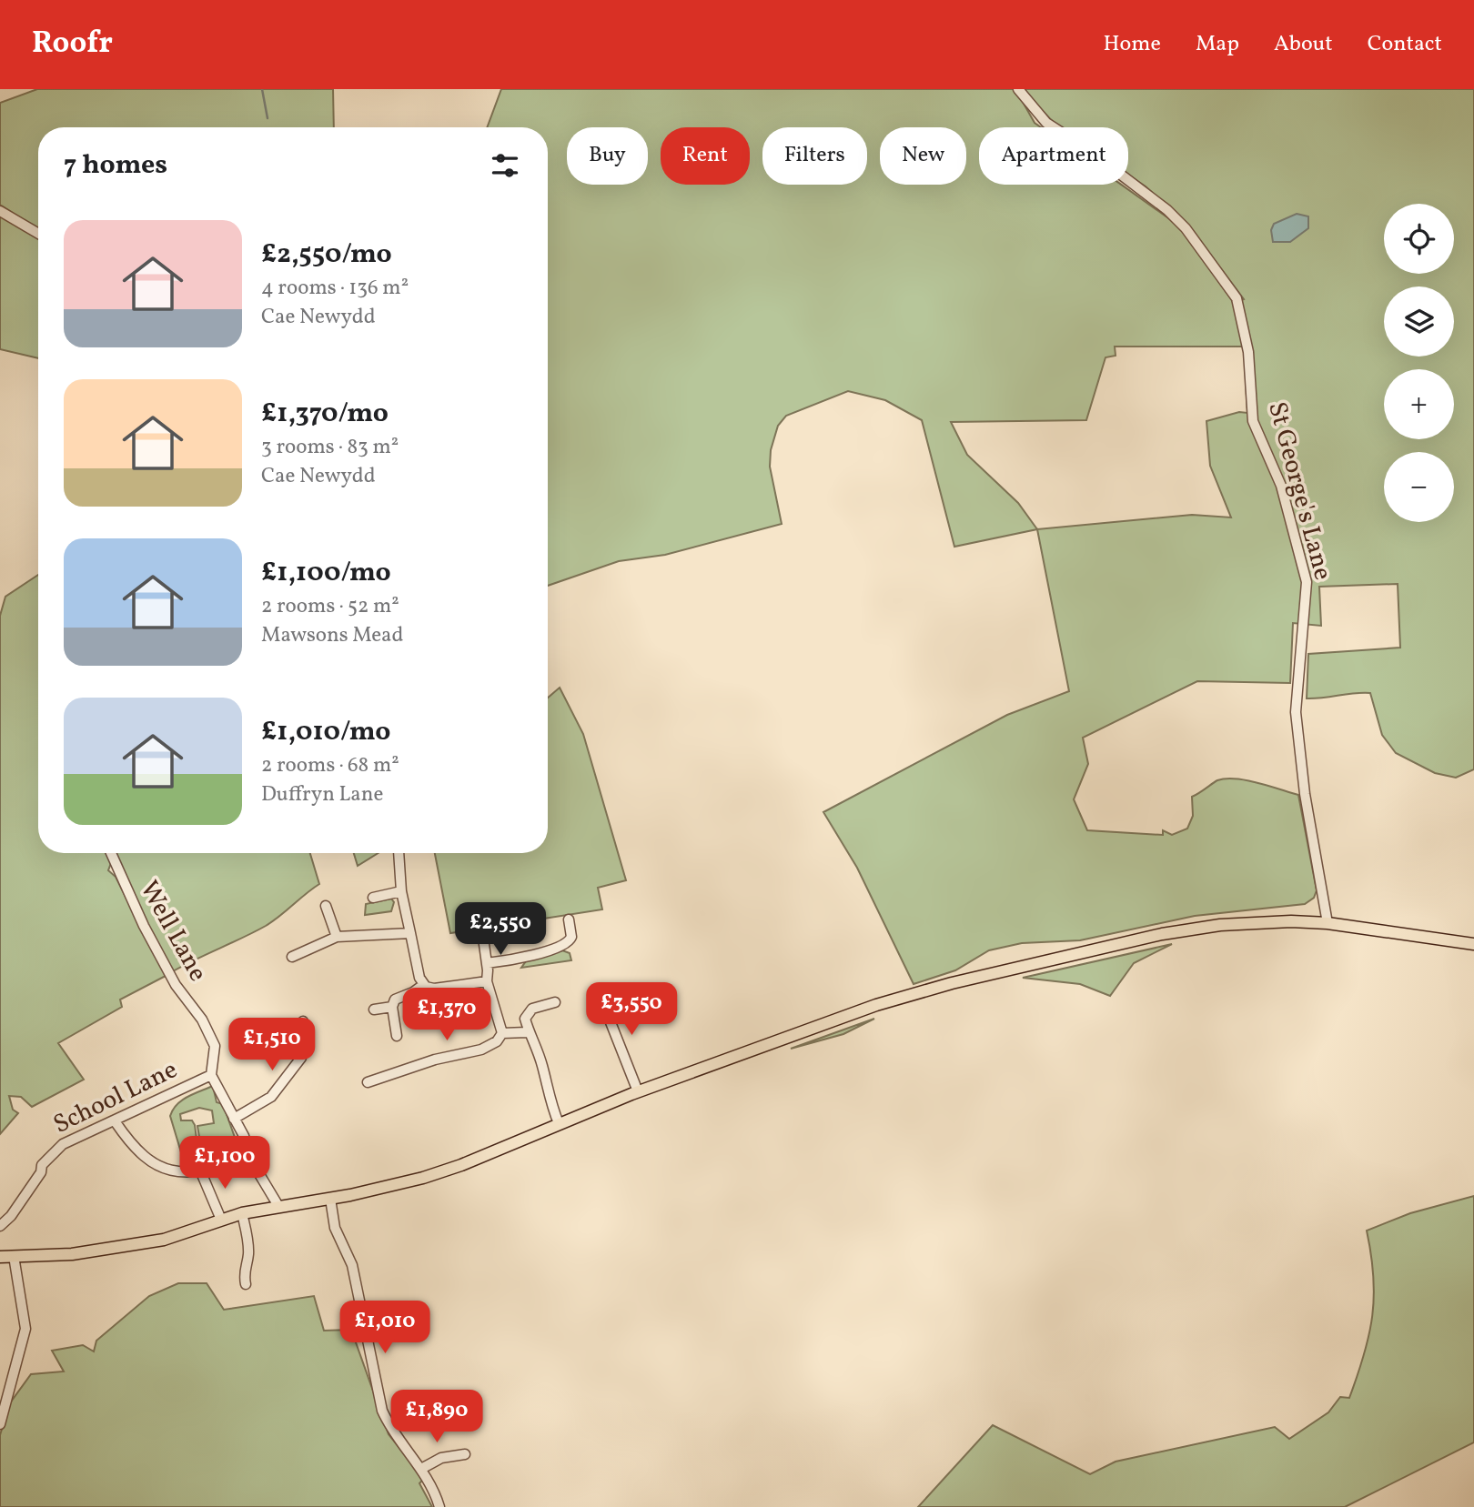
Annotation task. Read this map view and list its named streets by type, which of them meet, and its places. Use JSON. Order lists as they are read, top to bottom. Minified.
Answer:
{"streets":{"street":["St George's Lane","Well Lane","School Lane"]},"crossings":[["Well Lane","School Lane"]],"page":{"header":"Roofr","nav":["Home","Map","About","Contact"],"chip":["Buy","Rent","Filters","New","Apartment"],"heading":"7 homes","map_buttons":["+","−"],"list":[{"name":"£2,550/mo","note":"4 rooms · 136 m² · Cae Newydd"},{"name":"£1,370/mo","note":"3 rooms · 83 m² · Cae Newydd"},{"name":"£1,100/mo","note":"2 rooms · 52 m² · Mawsons Mead"},{"name":"£1,010/mo","note":"2 rooms · 68 m² · Duffryn Lane"}],"price":["£2,550","£3,550","£1,370","£1,510","£1,100","£1,010","£1,890"]}}
